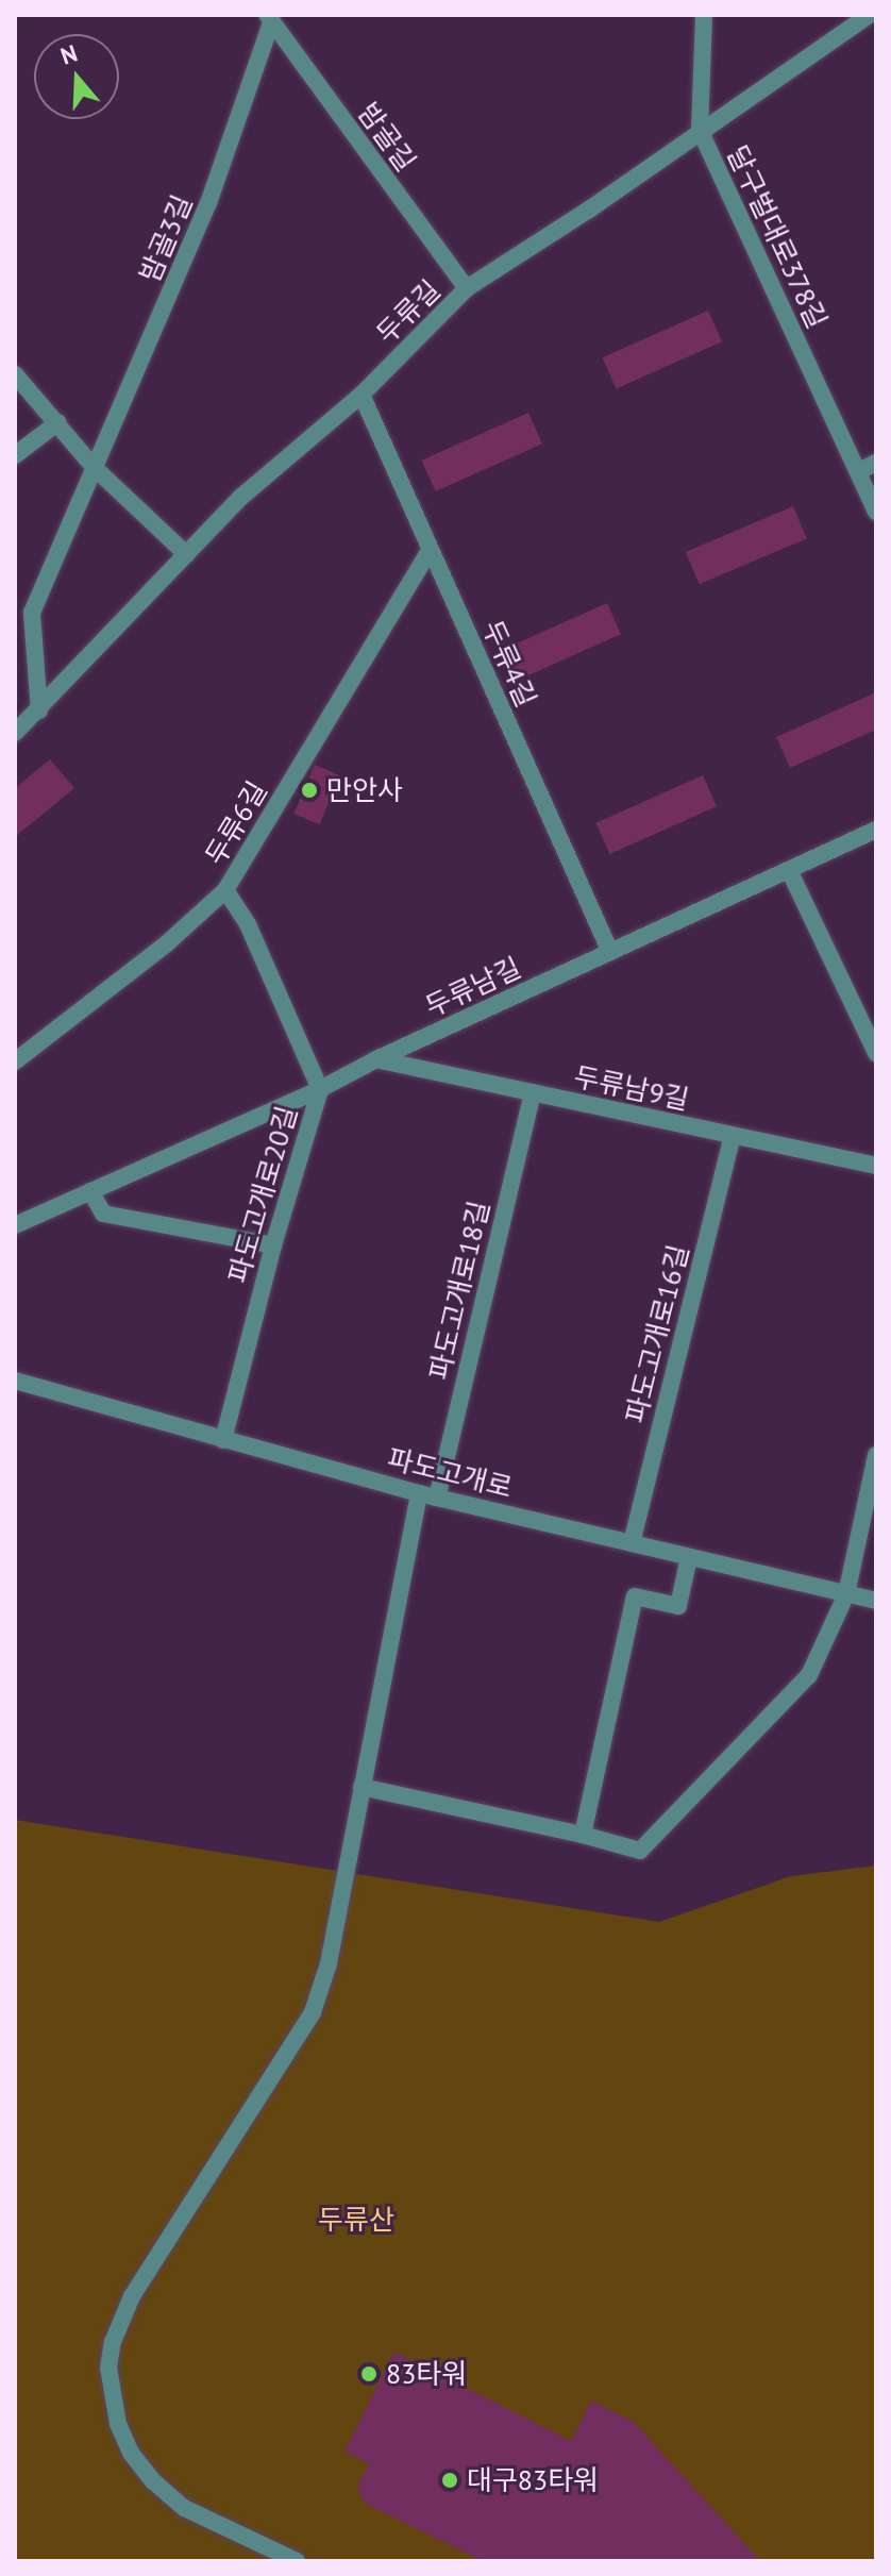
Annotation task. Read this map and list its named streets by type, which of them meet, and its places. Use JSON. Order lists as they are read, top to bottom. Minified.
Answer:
{"streets":{"street":["밤골길","달구벌대로378길","밤골3길","두류길","두류4길","두류6길","두류남길","두류남9길","파도고개로20길","파도고개로18길","파도고개로16길","파도고개로"]},"crossings":[["밤골길","밤골3길"],["밤골길","두류길"],["달구벌대로378길","두류길"],["두류길","두류4길"],["두류4길","두류6길"],["두류4길","두류남길"],["두류6길","파도고개로20길"],["두류남길","두류남9길"],["두류남길","파도고개로20길"],["두류남9길","파도고개로18길"],["두류남9길","파도고개로16길"],["파도고개로20길","파도고개로"],["파도고개로18길","파도고개로"],["파도고개로16길","파도고개로"]],"parks":["두류산"],"places":["만안사","83타워","대구83타워"],"north":"top"}
